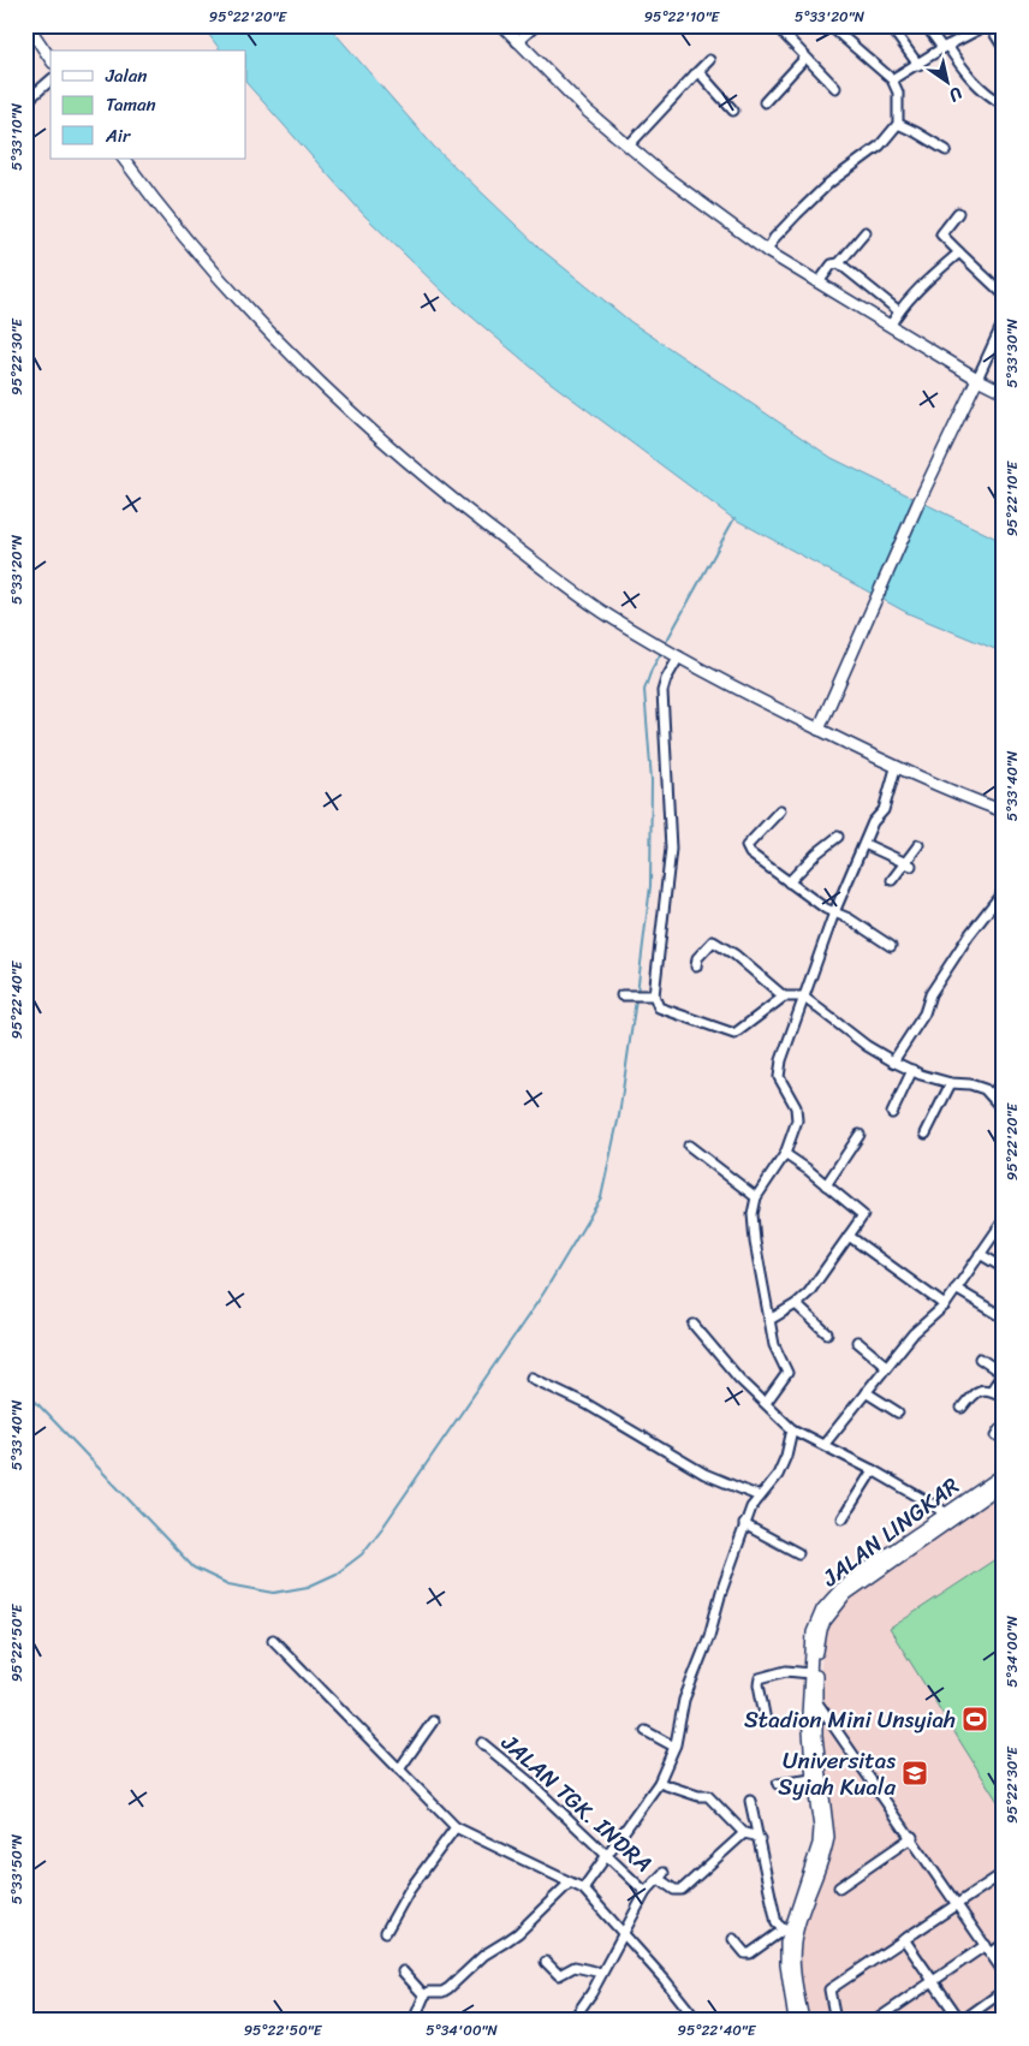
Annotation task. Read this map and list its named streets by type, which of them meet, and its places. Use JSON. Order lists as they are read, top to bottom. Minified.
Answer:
{"streets":{"street":["JALAN LINGKAR","JALAN TGK. INDRA"]},"places":{"sports":["Stadion Mini Unsyiah"],"school or university":["Universitas Syiah Kuala"]},"legend":["Jalan","Taman","Air"],"north":"bottom right","coordinates":["95°22'20\"E","95°22'10\"E","5°33'20\"N","5°33'10\"N","5°33'30\"N","95°22'30\"E","5°33'40\"N","95°22'40\"E","95°22'50\"E","5°34'00\"N","5°33'50\"N"]}
